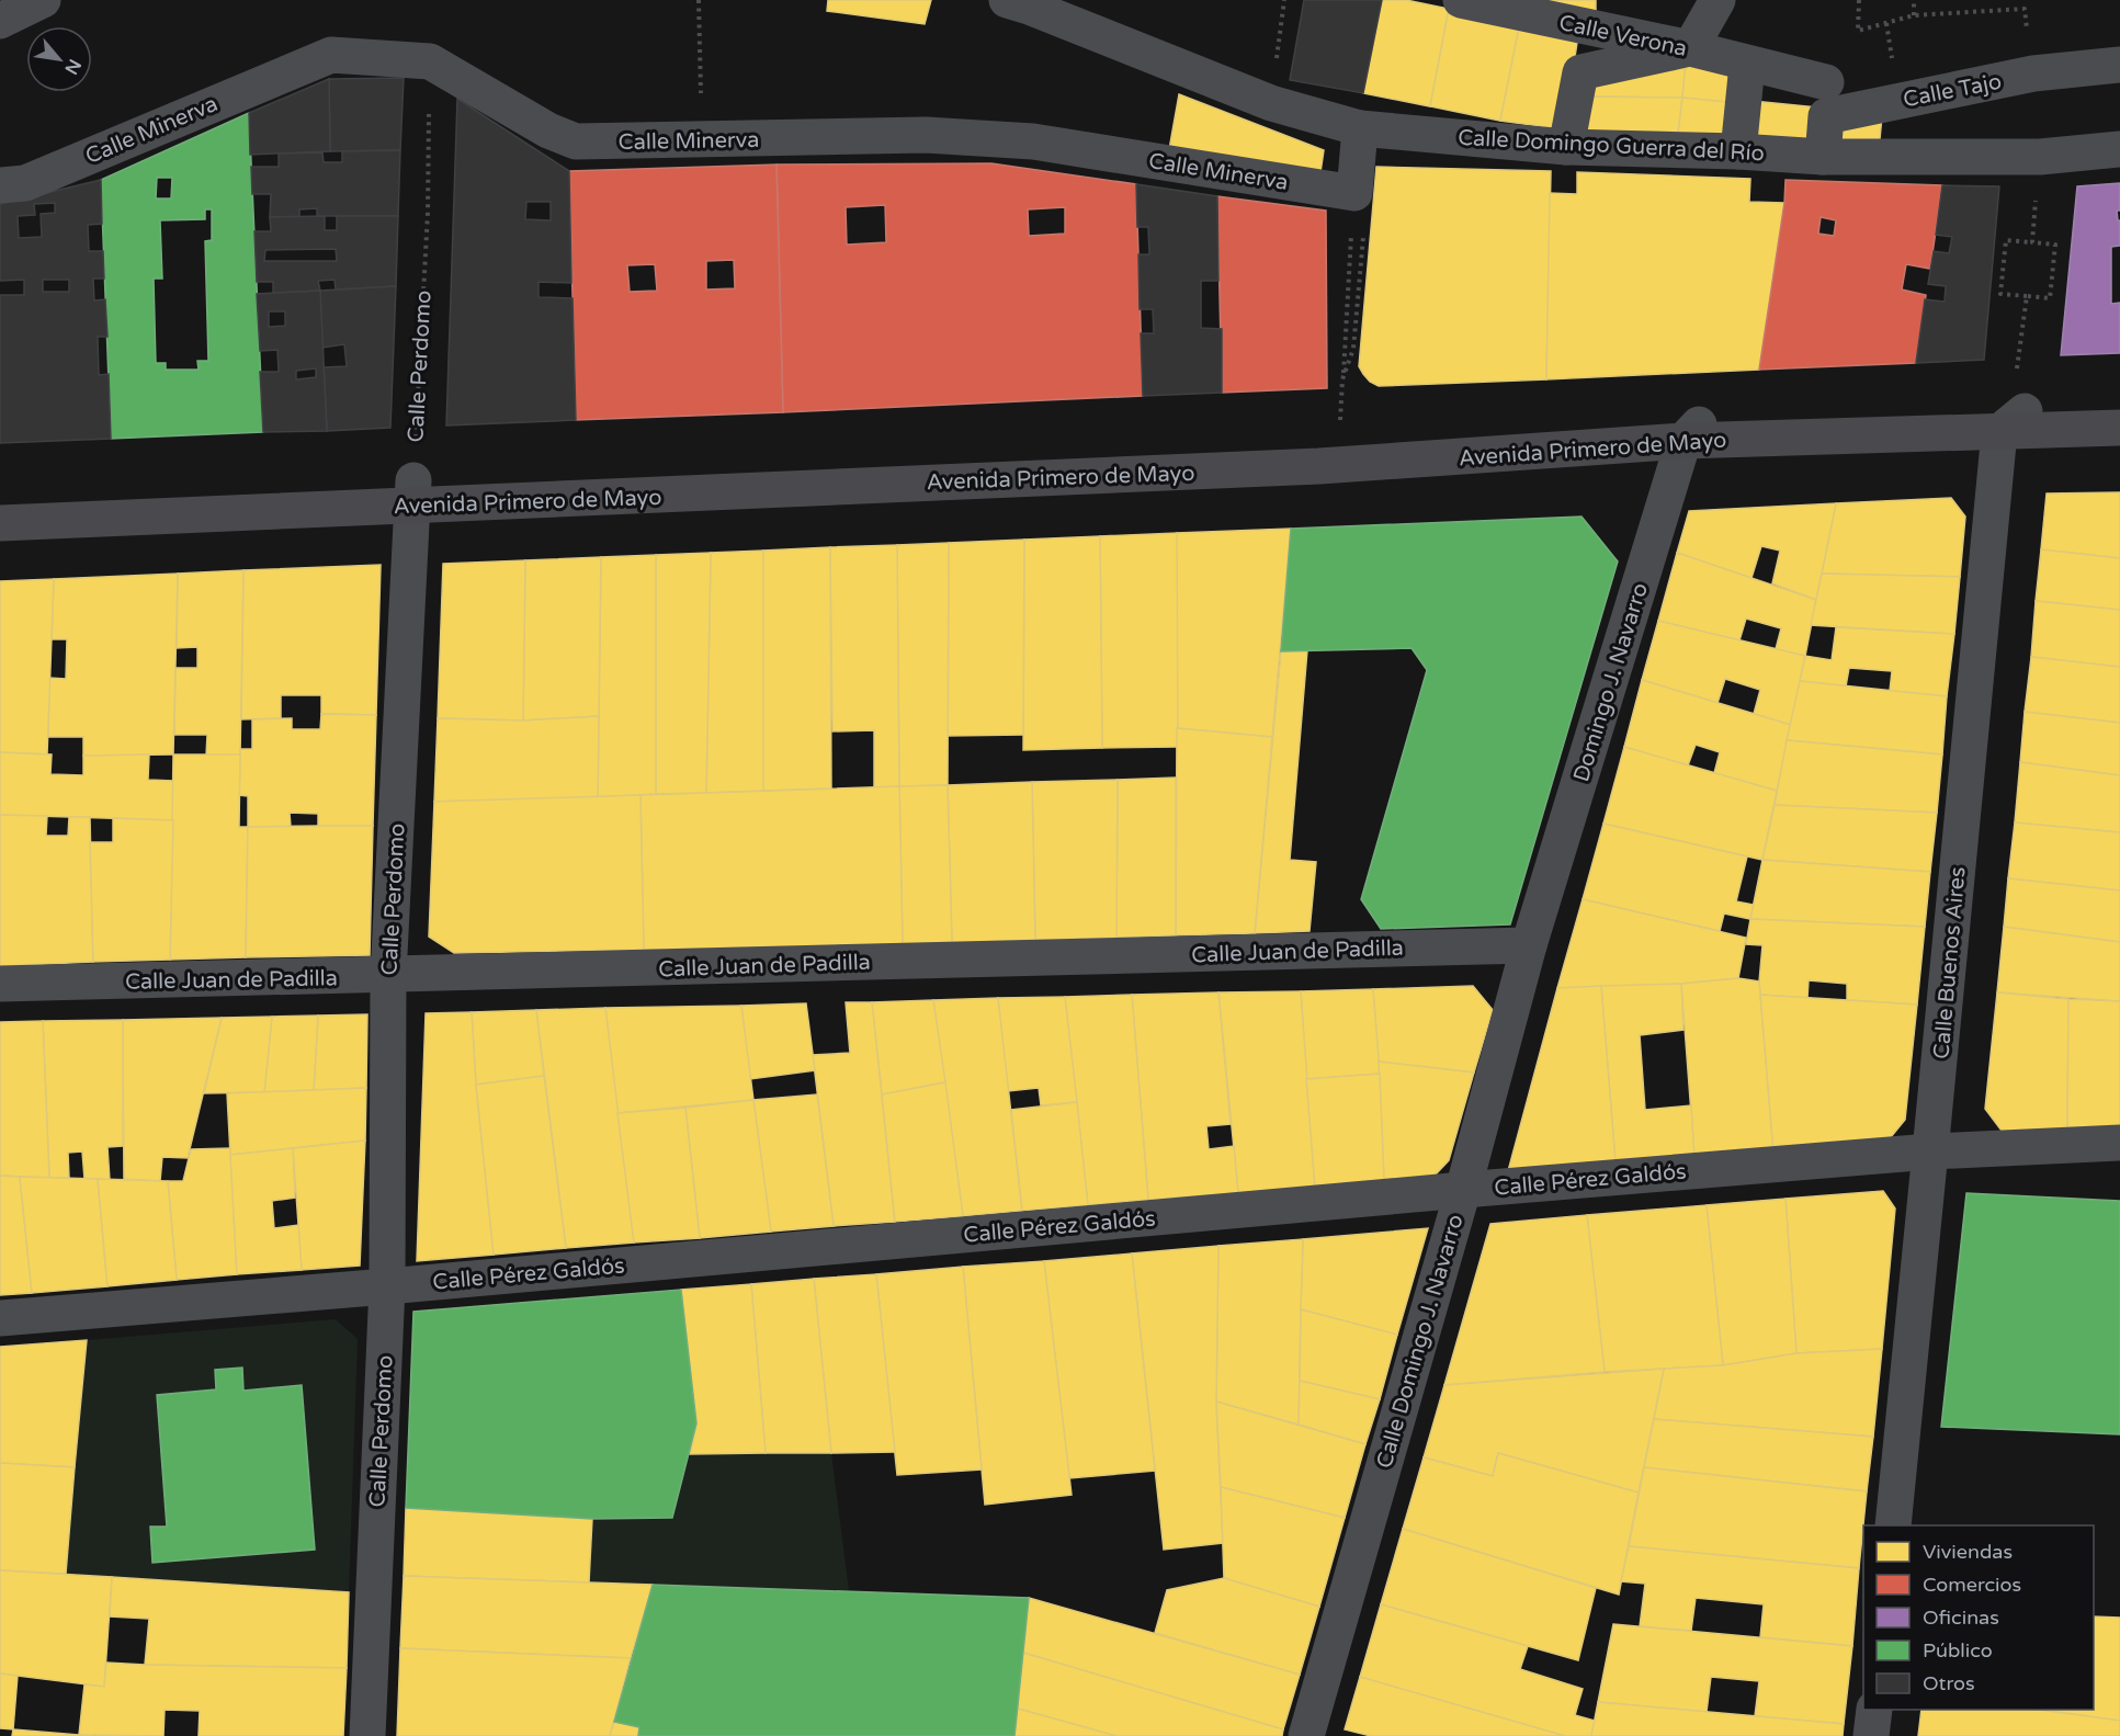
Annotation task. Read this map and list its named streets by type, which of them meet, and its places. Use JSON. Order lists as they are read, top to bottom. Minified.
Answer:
{"streets":{"street":["Calle Verona","Calle Tajo","Calle Minerva","Calle Domingo Guerra del Río","Calle Perdomo","Avenida Primero de Mayo","Domingo J. Navarro","Calle Juan de Padilla","Calle Buenos Aires","Calle Pérez Galdós","Calle Domingo J. Navarro"]},"crossings":[["Calle Tajo","Calle Domingo Guerra del Río"],["Calle Minerva","Calle Perdomo"],["Calle Perdomo","Avenida Primero de Mayo"],["Calle Perdomo","Calle Juan de Padilla"],["Calle Perdomo","Calle Pérez Galdós"],["Avenida Primero de Mayo","Domingo J. Navarro"],["Avenida Primero de Mayo","Calle Buenos Aires"],["Domingo J. Navarro","Calle Juan de Padilla"],["Domingo J. Navarro","Calle Domingo J. Navarro"],["Calle Juan de Padilla","Calle Domingo J. Navarro"],["Calle Buenos Aires","Calle Pérez Galdós"],["Calle Pérez Galdós","Calle Domingo J. Navarro"]],"legend":["Viviendas","Comercios","Oficinas","Público","Otros"],"north":"bottom right"}
